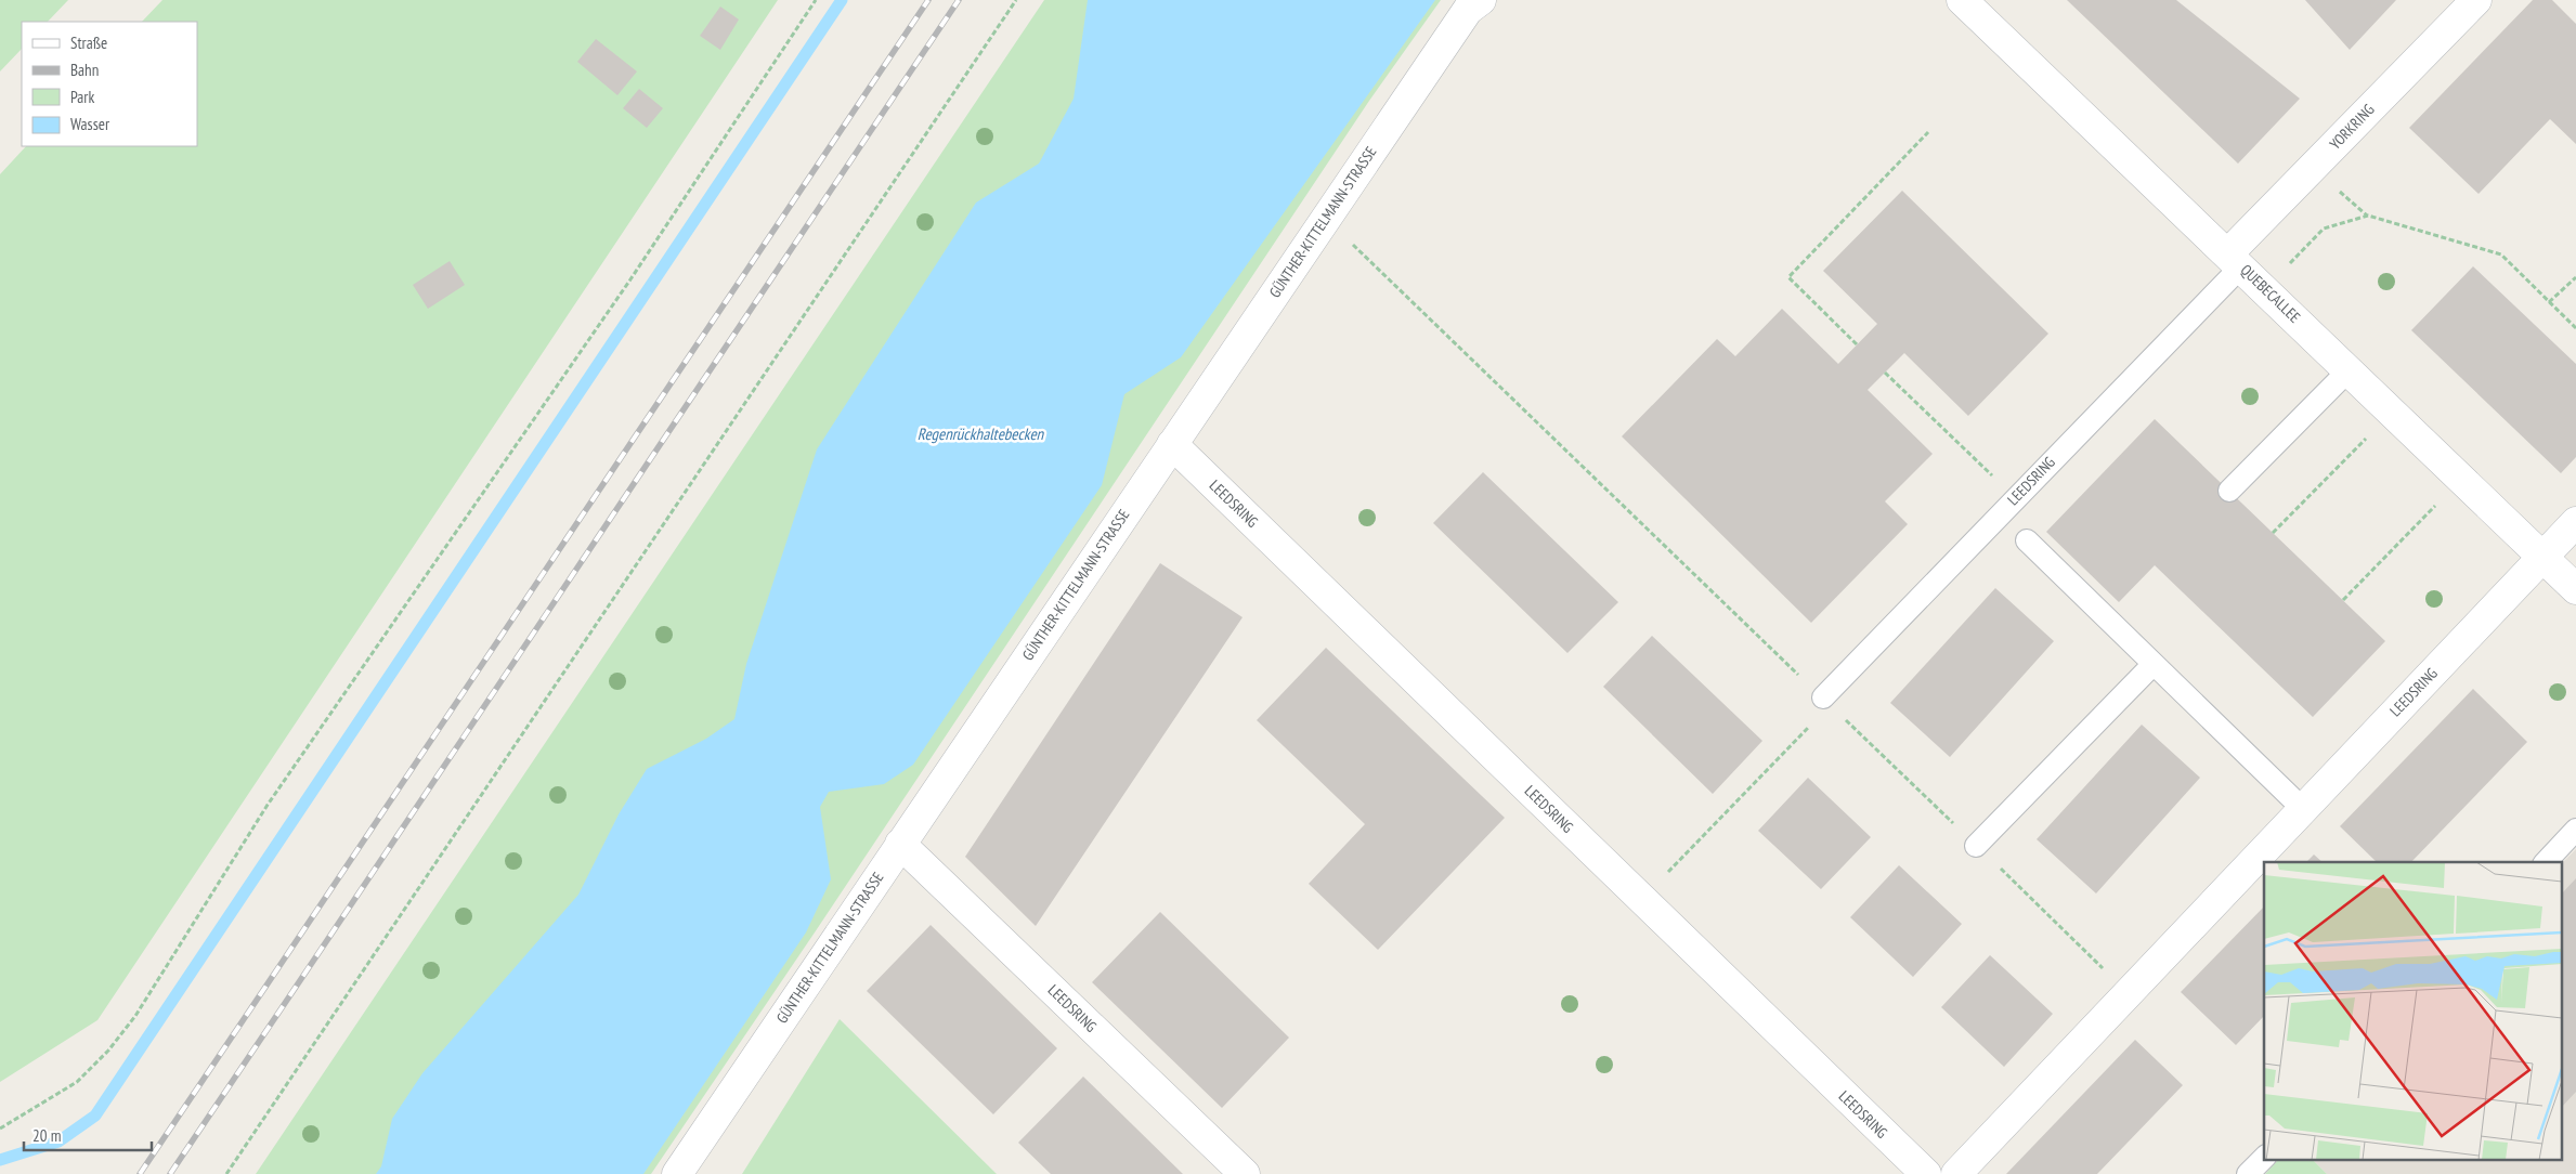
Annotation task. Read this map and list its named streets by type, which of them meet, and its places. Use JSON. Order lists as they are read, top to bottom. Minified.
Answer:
{"streets":{"street":["YORKRING","GÜNTHER-KITTELMANN-STRASSE","QUEBECALLEE","LEEDSRING"]},"crossings":[["YORKRING","QUEBECALLEE"],["YORKRING","LEEDSRING"],["GÜNTHER-KITTELMANN-STRASSE","LEEDSRING"],["QUEBECALLEE","LEEDSRING"]],"water":["Regenrückhaltebecken"],"legend":["Straße","Bahn","Park","Wasser"],"scale_bar":"20 m"}
